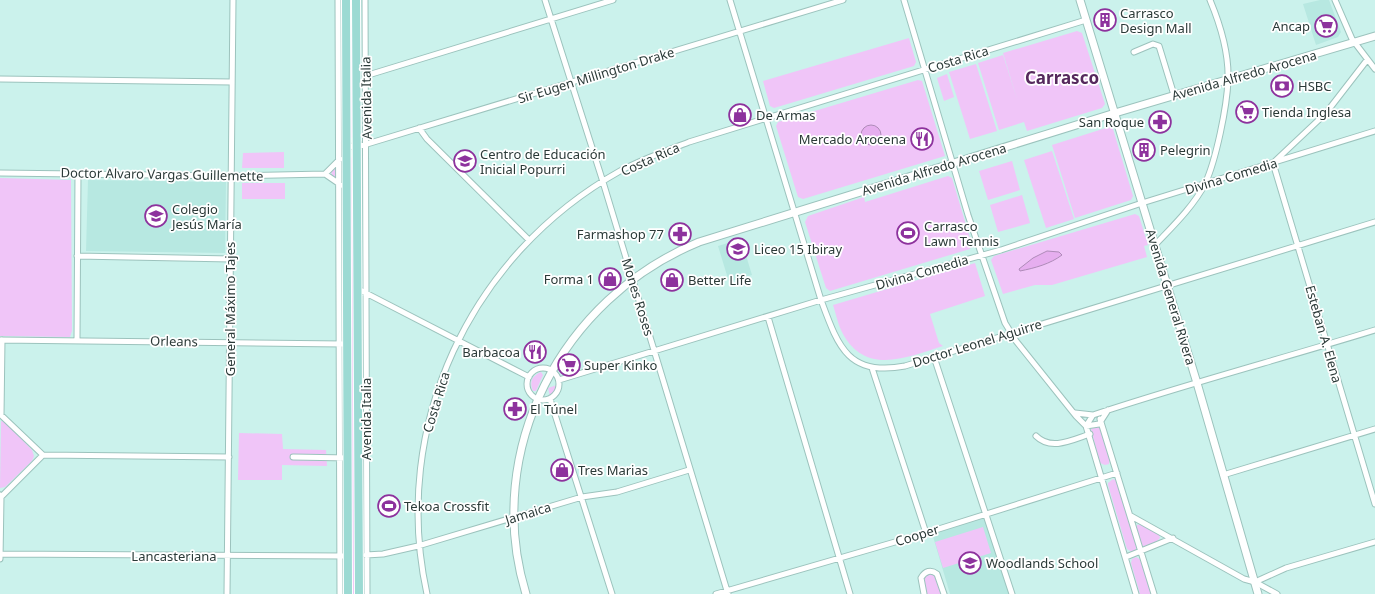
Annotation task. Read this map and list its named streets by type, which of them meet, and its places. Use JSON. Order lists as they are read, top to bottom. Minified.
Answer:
{"streets":{"main road":["Avenida Italia"],"street":["Costa Rica","Sir Eugen Millington Drake","Avenida Alfredo Arocena","Doctor Alvaro Vargas Guillemette","Divina Comedia","Mones Roses","Avenida General Rivera","General Máximo Tajes","Esteban A. Elena","Orleans","Doctor Leonel Aguirre","Jamaica","Cooper","Lancasteriana"]},"crossings":[["Costa Rica","Mones Roses"],["Costa Rica","Avenida General Rivera"],["Costa Rica","Jamaica"],["Sir Eugen Millington Drake","Avenida Italia"],["Sir Eugen Millington Drake","Mones Roses"],["Avenida Alfredo Arocena","Mones Roses"],["Avenida Alfredo Arocena","Avenida General Rivera"],["Avenida Alfredo Arocena","Jamaica"],["Avenida Italia","Orleans"],["Avenida Italia","Jamaica"],["Avenida Italia","Lancasteriana"],["Doctor Alvaro Vargas Guillemette","General Máximo Tajes"],["Divina Comedia","Mones Roses"],["Divina Comedia","Avenida General Rivera"],["Divina Comedia","Esteban A. Elena"],["Mones Roses","Jamaica"],["Mones Roses","Cooper"],["Avenida General Rivera","Doctor Leonel Aguirre"],["General Máximo Tajes","Orleans"],["General Máximo Tajes","Lancasteriana"],["Esteban A. Elena","Doctor Leonel Aguirre"]],"districts":["Carrasco"],"places":{"building":["Carrasco Design Mall","Pelegrin"],"supermarket":["Ancap","Tienda Inglesa","Super Kinko"],"bank":["HSBC"],"shop":["De Armas","Forma 1","Better Life","Tres Marias"],"pharmacy":["San Roque","Farmashop 77","El Túnel"],"restaurant":["Mercado Arocena","Barbacoa"],"school or university":["Centro de Educación Inicial Popurri","Colegio Jesús María","Liceo 15 Ibiray","Woodlands School"],"sports":["Carrasco Lawn Tennis","Tekoa Crossfit"]}}
